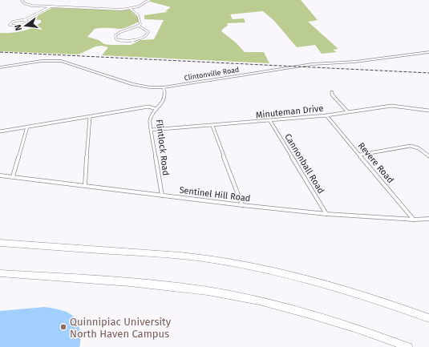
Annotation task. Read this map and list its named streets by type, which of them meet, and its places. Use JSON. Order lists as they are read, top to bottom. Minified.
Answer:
{"streets":{"street":["Clintonville Road","Minuteman Drive","Flintlock Road","Revere Road","Cannonball Road","Sentinel Hill Road"]},"crossings":[["Clintonville Road","Flintlock Road"],["Minuteman Drive","Flintlock Road"],["Minuteman Drive","Revere Road"],["Minuteman Drive","Cannonball Road"],["Flintlock Road","Sentinel Hill Road"],["Revere Road","Sentinel Hill Road"],["Cannonball Road","Sentinel Hill Road"]],"places":["Quinnipiac University North Haven Campus"],"north":"left"}
